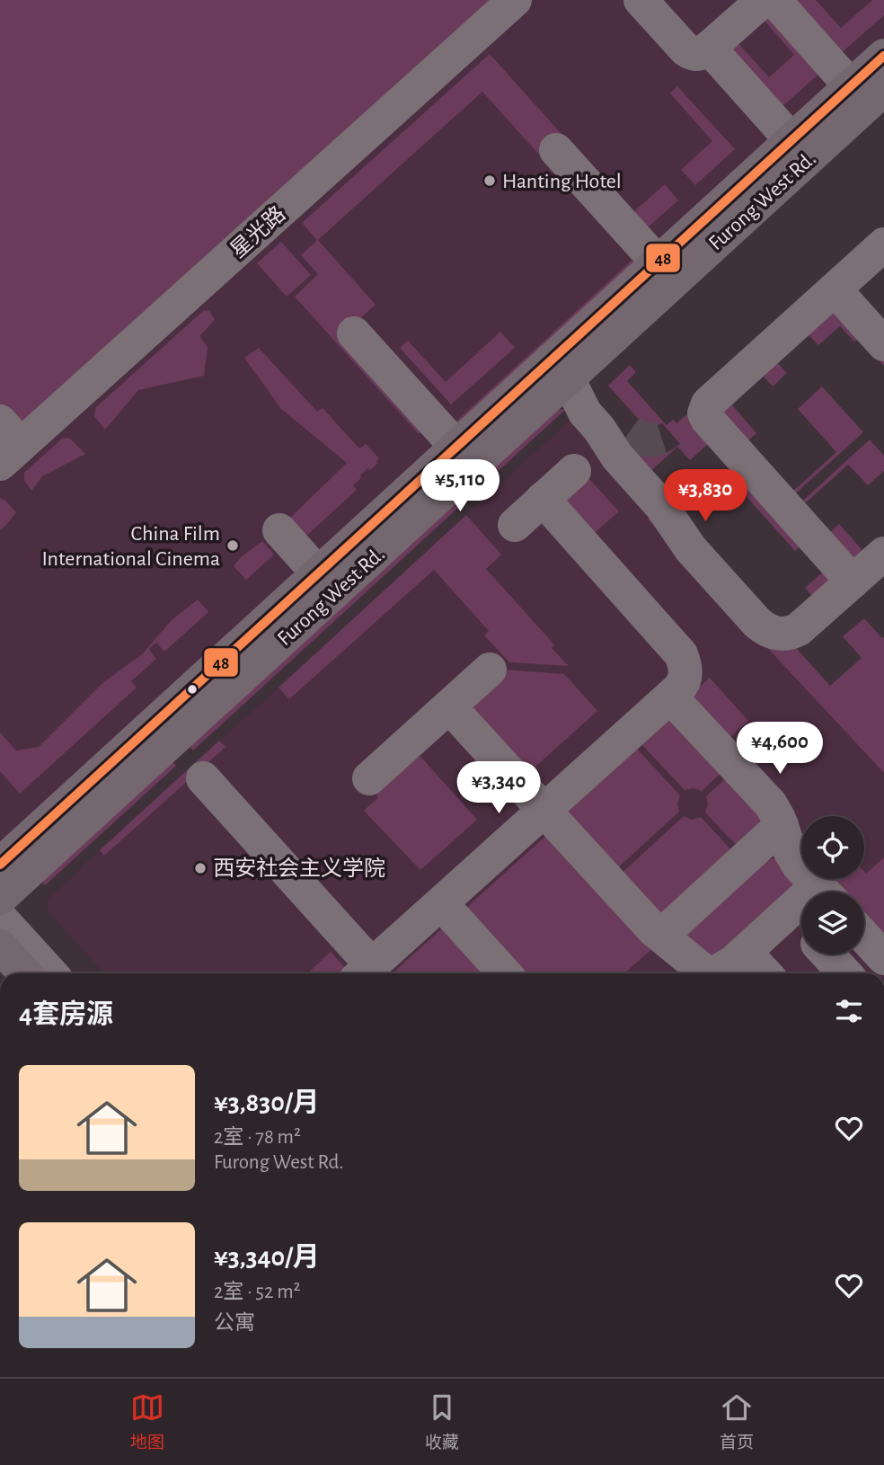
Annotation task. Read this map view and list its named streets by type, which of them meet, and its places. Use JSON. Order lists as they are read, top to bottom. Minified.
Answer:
{"streets":{"main road":["Furong West Rd."],"street":["星光路"]},"places":["Hanting Hotel","China Film International Cinema","西安社会主义学院"],"lines":["transit line 48"],"page":{"price":["¥5,110","¥3,830","¥4,600","¥3,340"],"heading":"4套房源","list":[{"name":"¥3,830/月","note":"2室 · 78 m² · Furong West Rd."},{"name":"¥3,340/月","note":"2室 · 52 m² · 公寓"}],"tabs":["地图","收藏","首页"]}}
